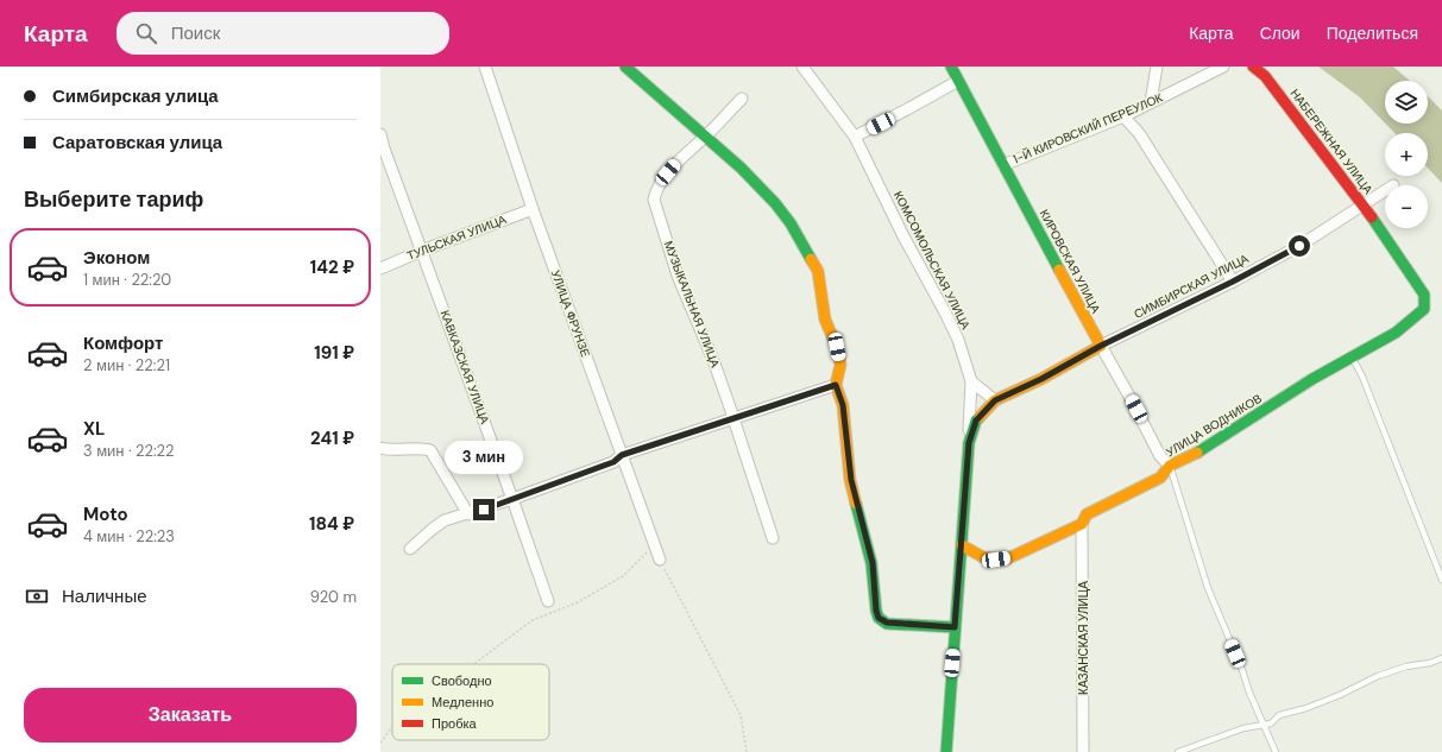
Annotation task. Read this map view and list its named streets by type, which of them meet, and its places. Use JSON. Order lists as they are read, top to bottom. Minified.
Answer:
{"streets":{"street":["1-Й КИРОВСКИЙ ПЕРЕУЛОК","НАБЕРЕЖНАЯ УЛИЦА","ТУЛЬСКАЯ УЛИЦА","КОМСОМОЛЬСКАЯ УЛИЦА","КИРОВСКАЯ УЛИЦА","СИМБИРСКАЯ УЛИЦА","МУЗЫКАЛЬНАЯ УЛИЦА","УЛИЦА ФРУНЗЕ","КАВКАЗСКАЯ УЛИЦА","УЛИЦА ВОДНИКОВ","КАЗАНСКАЯ УЛИЦА"]},"crossings":[["1-Й КИРОВСКИЙ ПЕРЕУЛОК","КИРОВСКАЯ УЛИЦА"],["НАБЕРЕЖНАЯ УЛИЦА","СИМБИРСКАЯ УЛИЦА"],["НАБЕРЕЖНАЯ УЛИЦА","УЛИЦА ВОДНИКОВ"],["ТУЛЬСКАЯ УЛИЦА","УЛИЦА ФРУНЗЕ"],["ТУЛЬСКАЯ УЛИЦА","КАВКАЗСКАЯ УЛИЦА"],["КИРОВСКАЯ УЛИЦА","СИМБИРСКАЯ УЛИЦА"],["КИРОВСКАЯ УЛИЦА","УЛИЦА ВОДНИКОВ"],["УЛИЦА ВОДНИКОВ","КАЗАНСКАЯ УЛИЦА"]],"legend":["Свободно","Медленно","Пробка"],"page":{"header":"Карта","search":"Поиск","nav":["Карта","Слои","Поделиться"],"banner":["Симбирская улица","Саратовская улица"],"map_buttons":["+","−"],"heading":"Выберите тариф","list":[{"name":"Эконом","note":"1 мин · 22:20","value":"142 ₽"},{"name":"Комфорт","note":"2 мин · 22:21","value":"191 ₽"},{"name":"XL","note":"3 мин · 22:22","value":"241 ₽"},{"name":"Moto","note":"4 мин · 22:23","value":"184 ₽"}],"bubble":"3 мин","pay":["Наличные","920 m"],"buttons":"Заказать"}}
